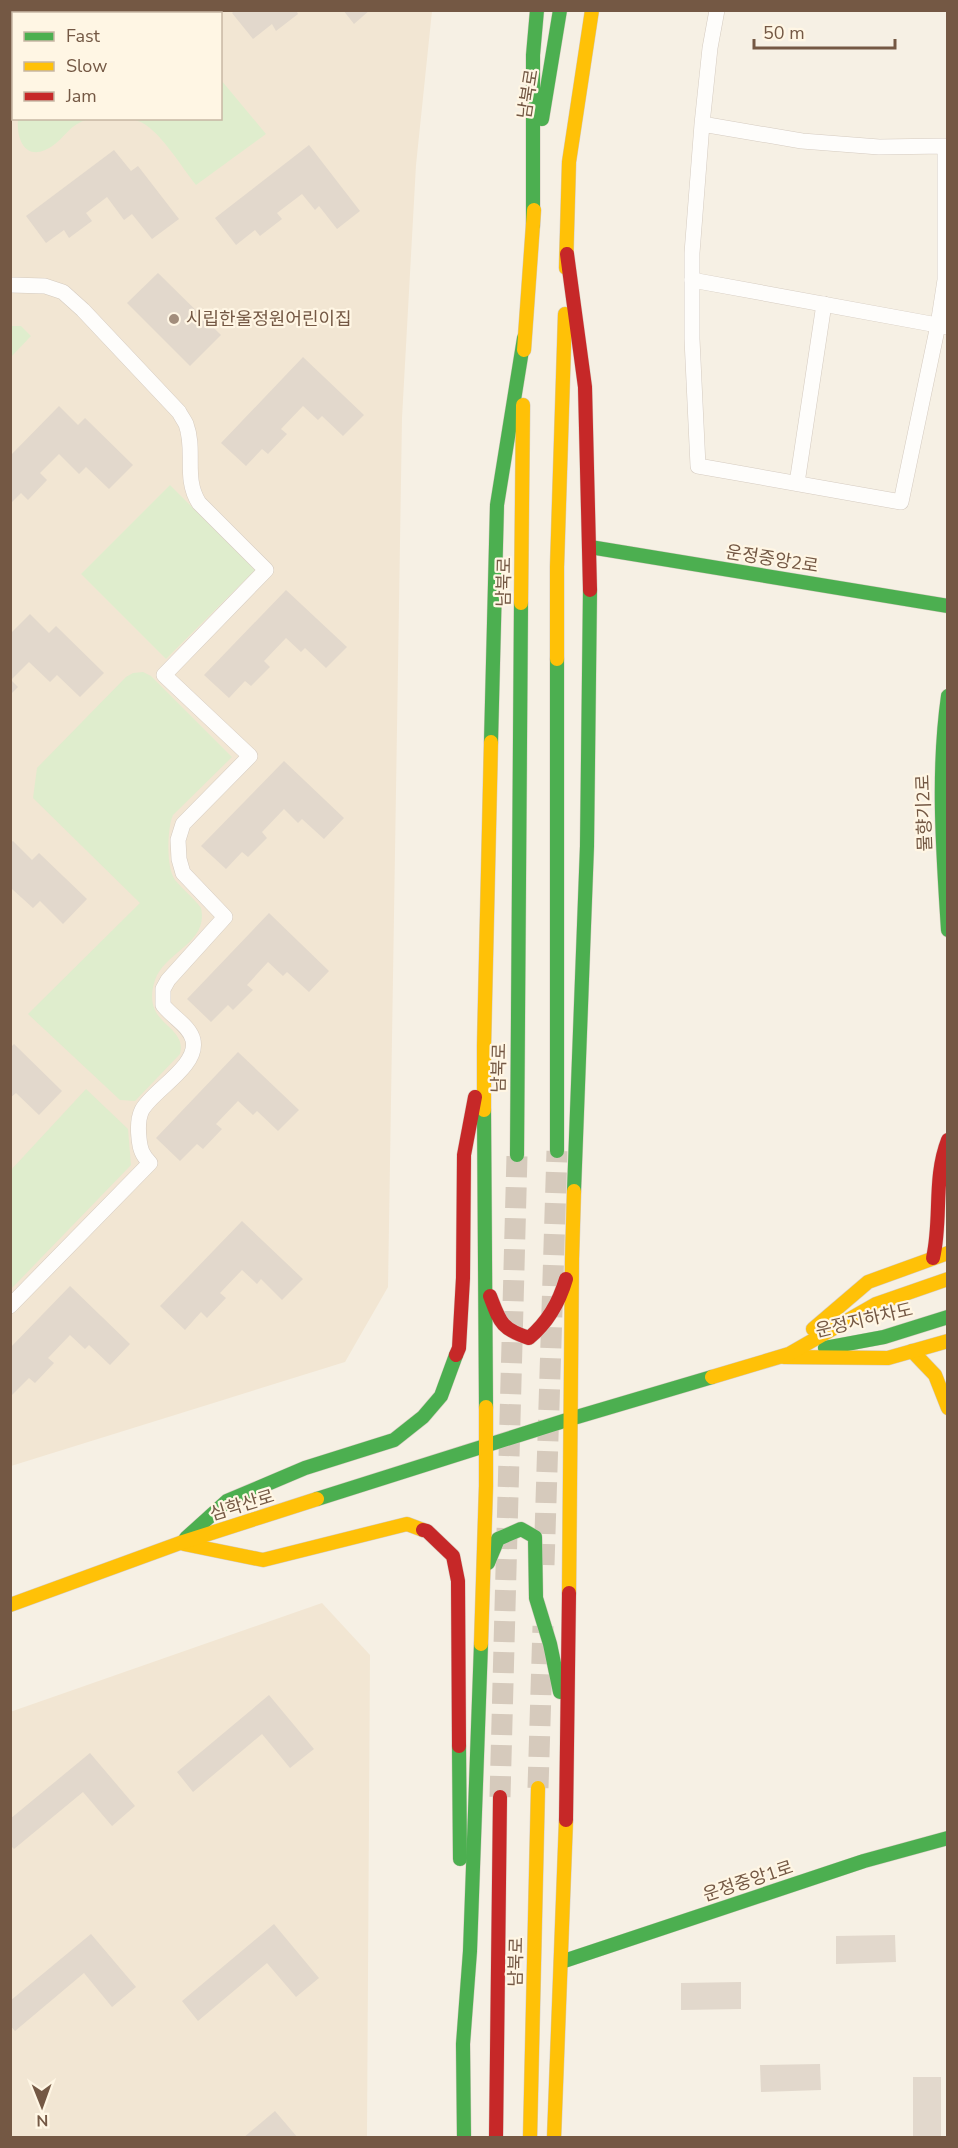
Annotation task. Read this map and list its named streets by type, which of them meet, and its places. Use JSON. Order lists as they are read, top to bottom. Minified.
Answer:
{"streets":{"main road":["남북로","운정중앙2로","물향기2로","운정지하차도","심학산로","운정중앙1로"]},"crossings":[["운정지하차도","심학산로"]],"places":["시립한울정원어린이집"],"legend":["Fast","Slow","Jam"],"scale_bar":"50 m","north":"bottom"}
